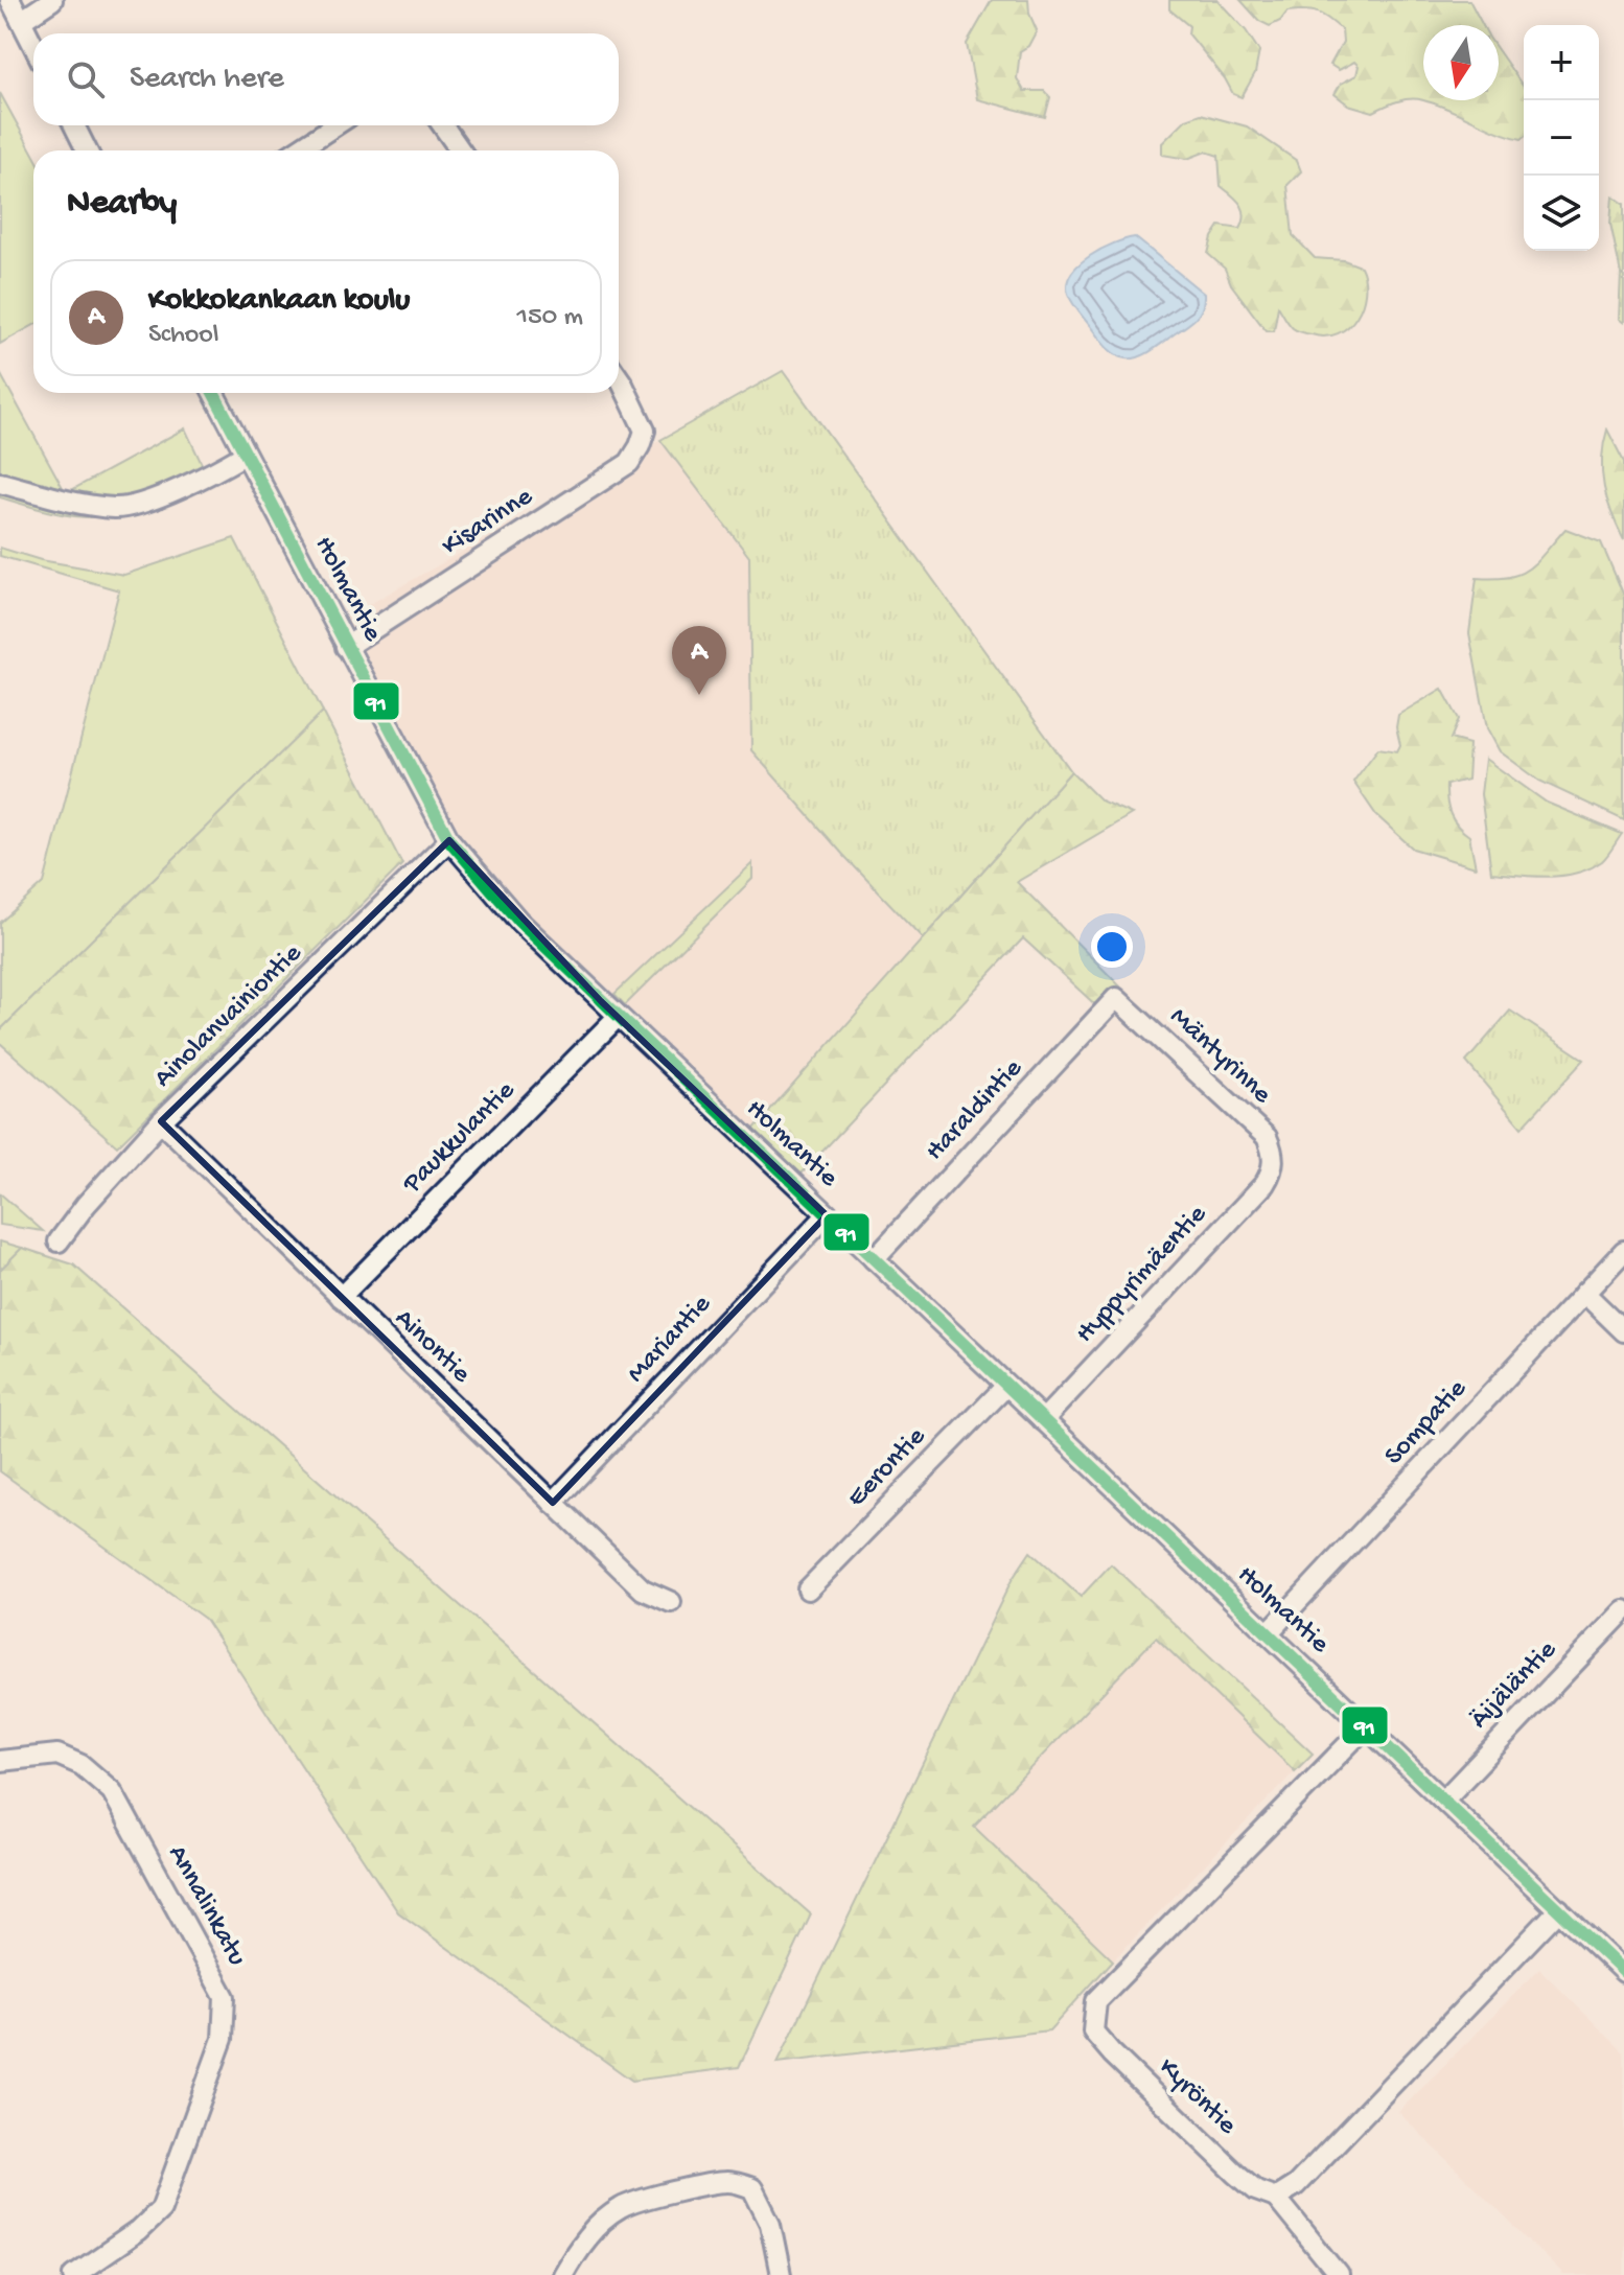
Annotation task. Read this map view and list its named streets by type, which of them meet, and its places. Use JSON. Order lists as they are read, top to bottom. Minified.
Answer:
{"streets":{"street":["Kisarinne","Holmantie","Ainolanvainiontie","Mäntyrinne","Haraldintie","Paukkulantie","Hyppyrimäentie","Mariantie","Ainontie","Sompatie","Eerontie","Äijäläntie","Annalinkatu","Kyröntie"]},"crossings":[["Kisarinne","Holmantie"],["Holmantie","Ainolanvainiontie"],["Holmantie","Haraldintie"],["Holmantie","Paukkulantie"],["Holmantie","Hyppyrimäentie"],["Holmantie","Mariantie"],["Holmantie","Sompatie"],["Holmantie","Eerontie"],["Holmantie","Äijäläntie"],["Holmantie","Kyröntie"],["Ainolanvainiontie","Ainontie"],["Mäntyrinne","Haraldintie"],["Mäntyrinne","Hyppyrimäentie"],["Paukkulantie","Ainontie"],["Mariantie","Ainontie"]],"lines":["transit line 91"],"north":"bottom","page":{"map_buttons":["+","−"],"search":"Search here","heading":"Nearby","list":[{"mark":"A","name":"Kokkokankaan koulu","note":"School","value":"150 m"}],"pins":"A"}}
